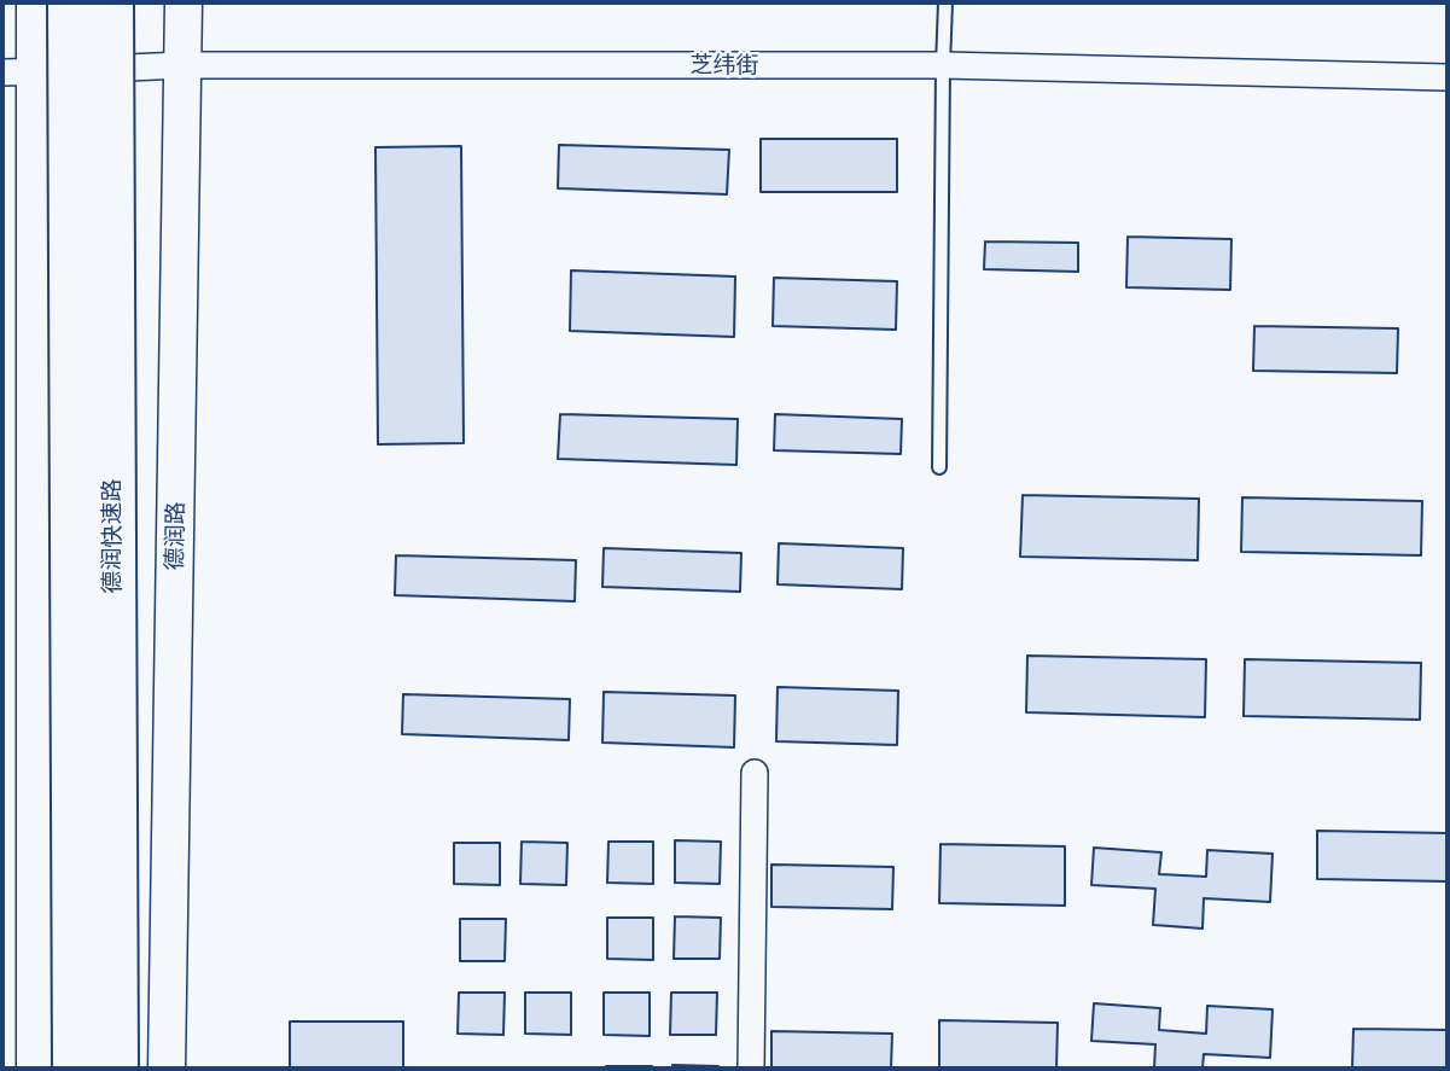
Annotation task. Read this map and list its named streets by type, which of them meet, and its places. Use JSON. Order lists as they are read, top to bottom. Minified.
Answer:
{"streets":{"highway":["德润快速路"],"main road":["德润路"],"street":["芝纬街"]},"crossings":[["芝纬街","德润路"]]}
